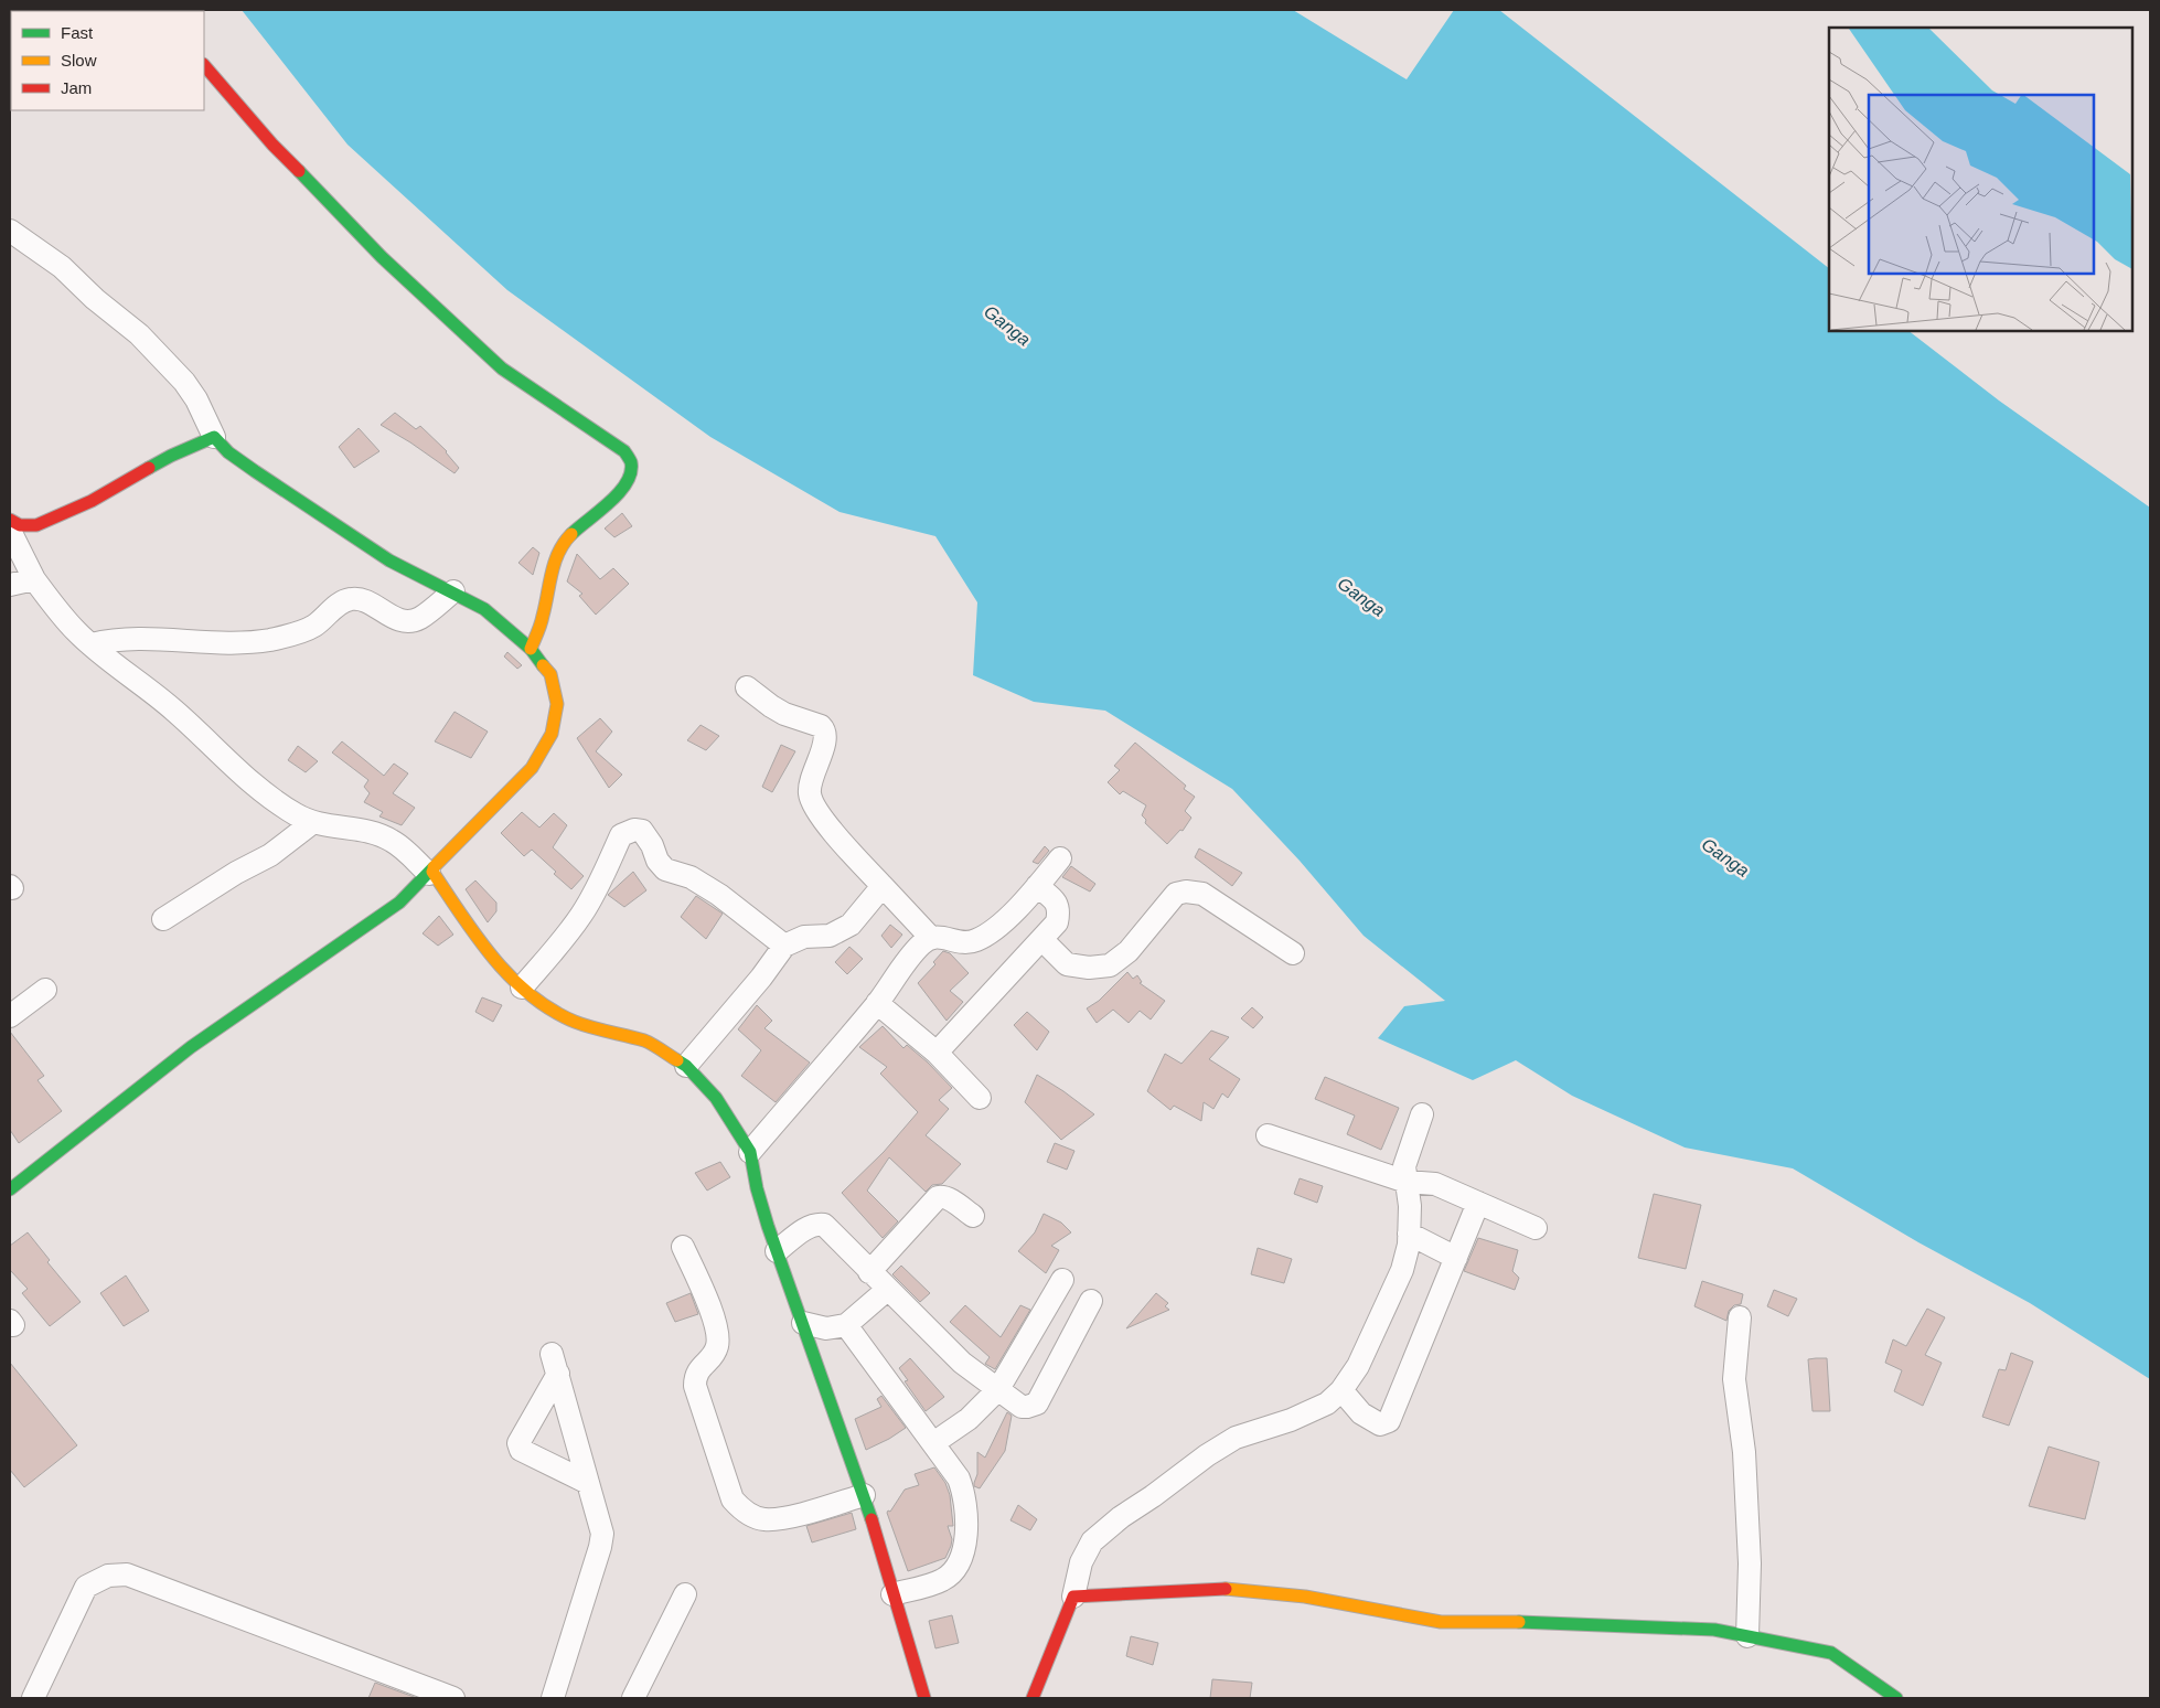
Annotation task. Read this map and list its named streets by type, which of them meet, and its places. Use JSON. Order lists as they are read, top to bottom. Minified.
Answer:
{"water":["Ganga"],"legend":["Fast","Slow","Jam"]}
